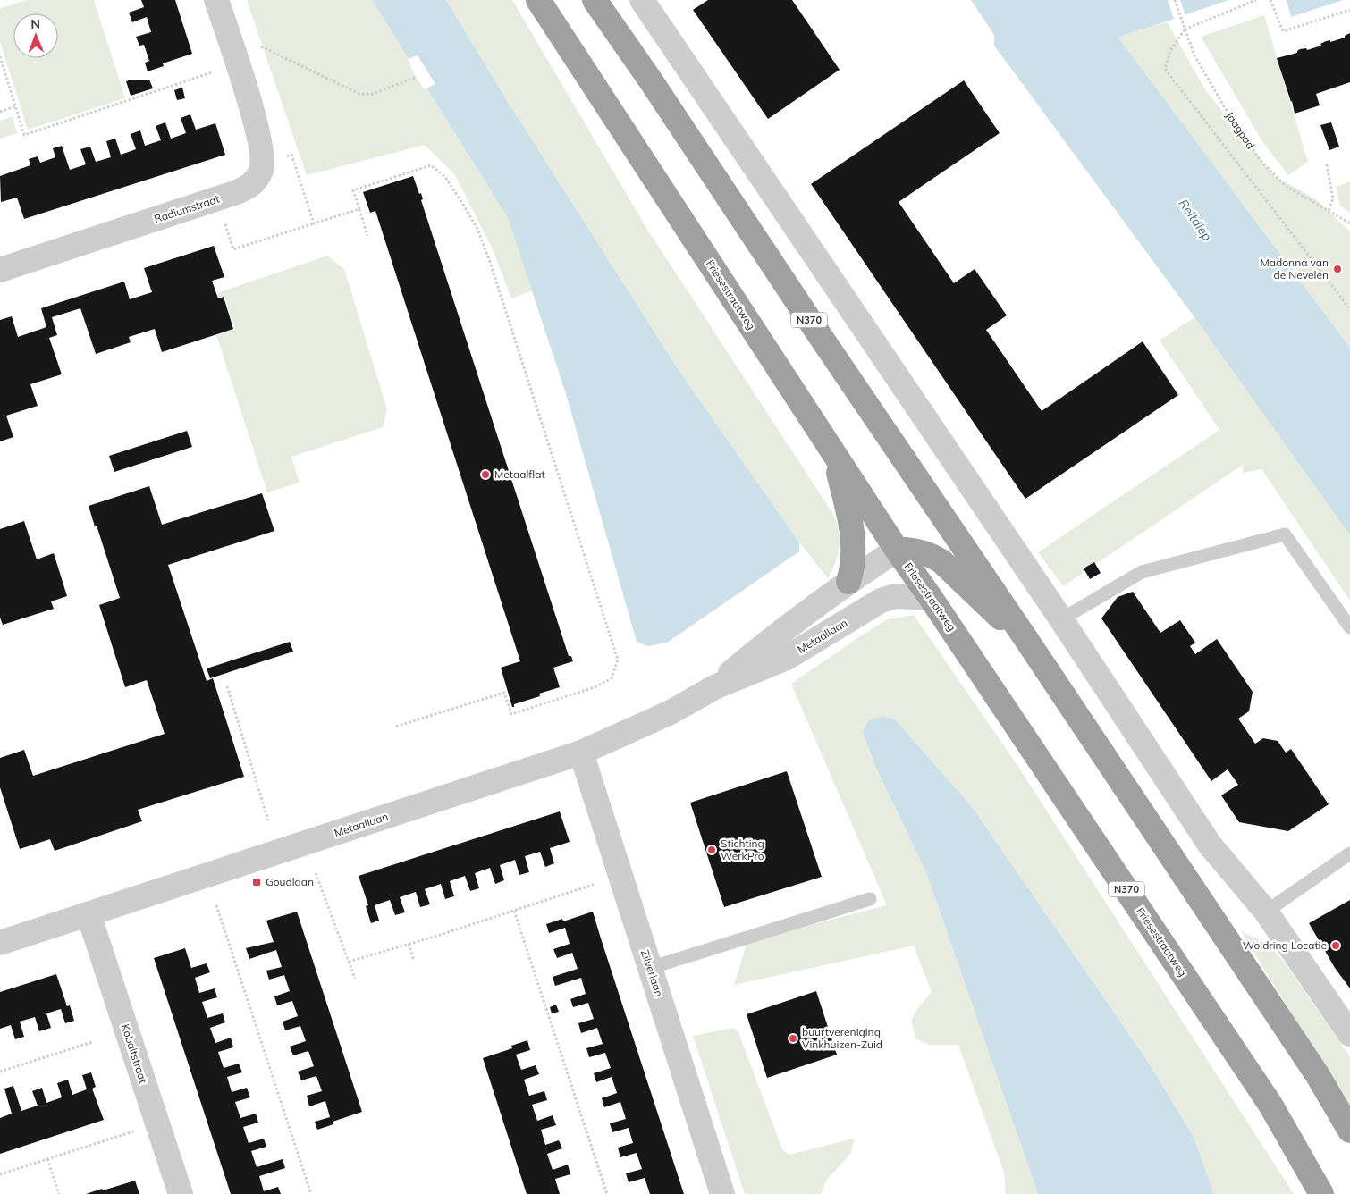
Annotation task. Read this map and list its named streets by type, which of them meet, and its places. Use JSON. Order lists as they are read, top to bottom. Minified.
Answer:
{"streets":{"highway":["Friesestraatweg","N370"],"street":["Radiumstraat","Metaallaan","Zilverlaan","Kobaltstraat"],"path":["Jaagpad"]},"crossings":[["Friesestraatweg","Metaallaan"],["Metaallaan","Zilverlaan"],["Metaallaan","Kobaltstraat"]],"water":["Reitdiep"],"places":{"other":["Madonna van de Nevelen","Metaalflat","Stichting WerkPro","Woldring Locatie","buurtvereniging Vinkhuizen-Zuid"],"transit":["Goudlaan"]},"north":"top"}
